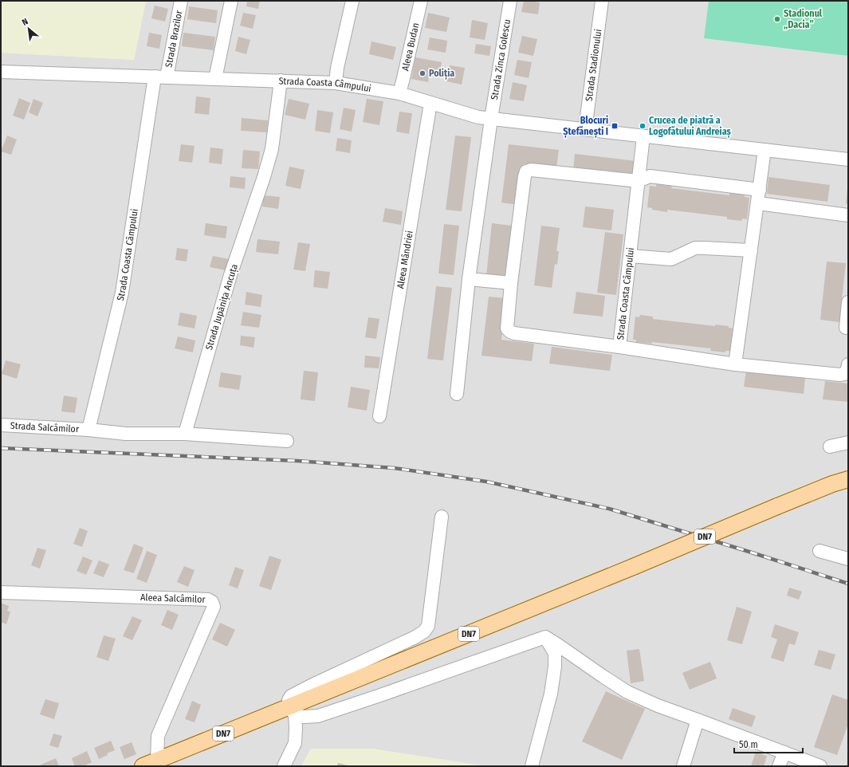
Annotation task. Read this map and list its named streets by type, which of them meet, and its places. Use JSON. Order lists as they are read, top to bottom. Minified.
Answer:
{"streets":{"main road":["DN7"],"street":["Strada Brazilor","Aleea Budan","Strada Zinca Golescu","Strada Stadionului","Strada Coasta Câmpului","Aleea Mândriei","Strada Jupânița Ancuța","Strada Salcâmilor","Aleea Salcâmilor"]},"crossings":[["Strada Brazilor","Strada Coasta Câmpului"],["Aleea Budan","Strada Coasta Câmpului"],["Strada Zinca Golescu","Strada Coasta Câmpului"],["Strada Stadionului","Strada Coasta Câmpului"],["Strada Coasta Câmpului","Aleea Mândriei"],["Strada Coasta Câmpului","Strada Jupânița Ancuța"],["Strada Coasta Câmpului","Strada Salcâmilor"],["Strada Jupânița Ancuța","Strada Salcâmilor"],["DN7","Aleea Salcâmilor"]],"places":{"other":["Stadionul „Dacia”","Poliția","Crucea de piatră a Logofătului Andreiaș"],"transit":["Blocuri Ștefănești I"]},"scale_bar":"50 m","north":"top left"}
